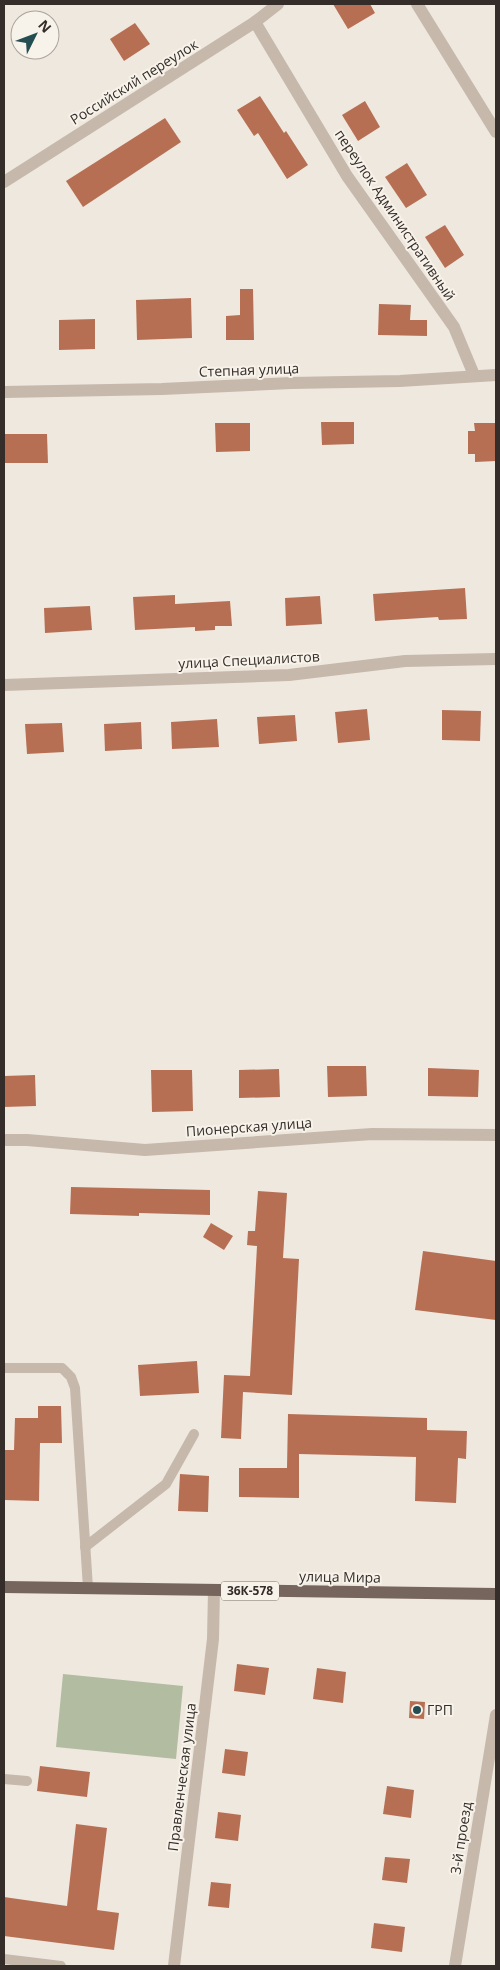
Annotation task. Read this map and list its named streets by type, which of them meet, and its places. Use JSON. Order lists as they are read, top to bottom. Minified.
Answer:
{"streets":{"main road":["улица Мира","36К-578"],"street":["Российский переулок","переулок Административный","Степная улица","улица Специалистов","Пионерская улица","Правленческая улица","3-й проезд"]},"crossings":[["Российский переулок","переулок Административный"],["переулок Административный","Степная улица"],["улица Мира","Правленческая улица"]],"places":["ГРП"],"north":"top right"}
